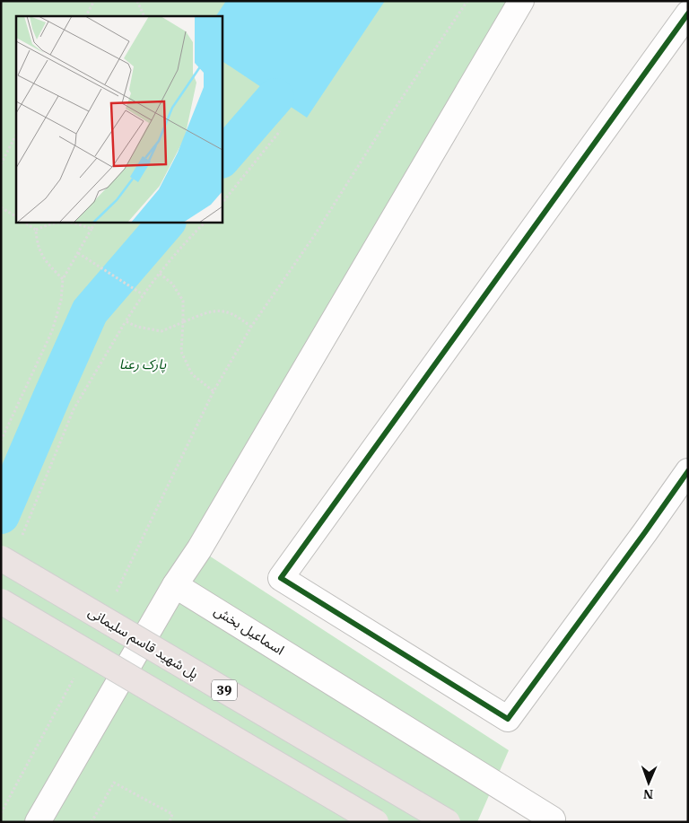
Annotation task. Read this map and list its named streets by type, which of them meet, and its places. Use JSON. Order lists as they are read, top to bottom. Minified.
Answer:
{"streets":{"main road":["پل شهید قاسم سلیمانی","39"],"street":["اسماعیل بخش"]},"parks":["پارک رعنا"],"north":"bottom"}
